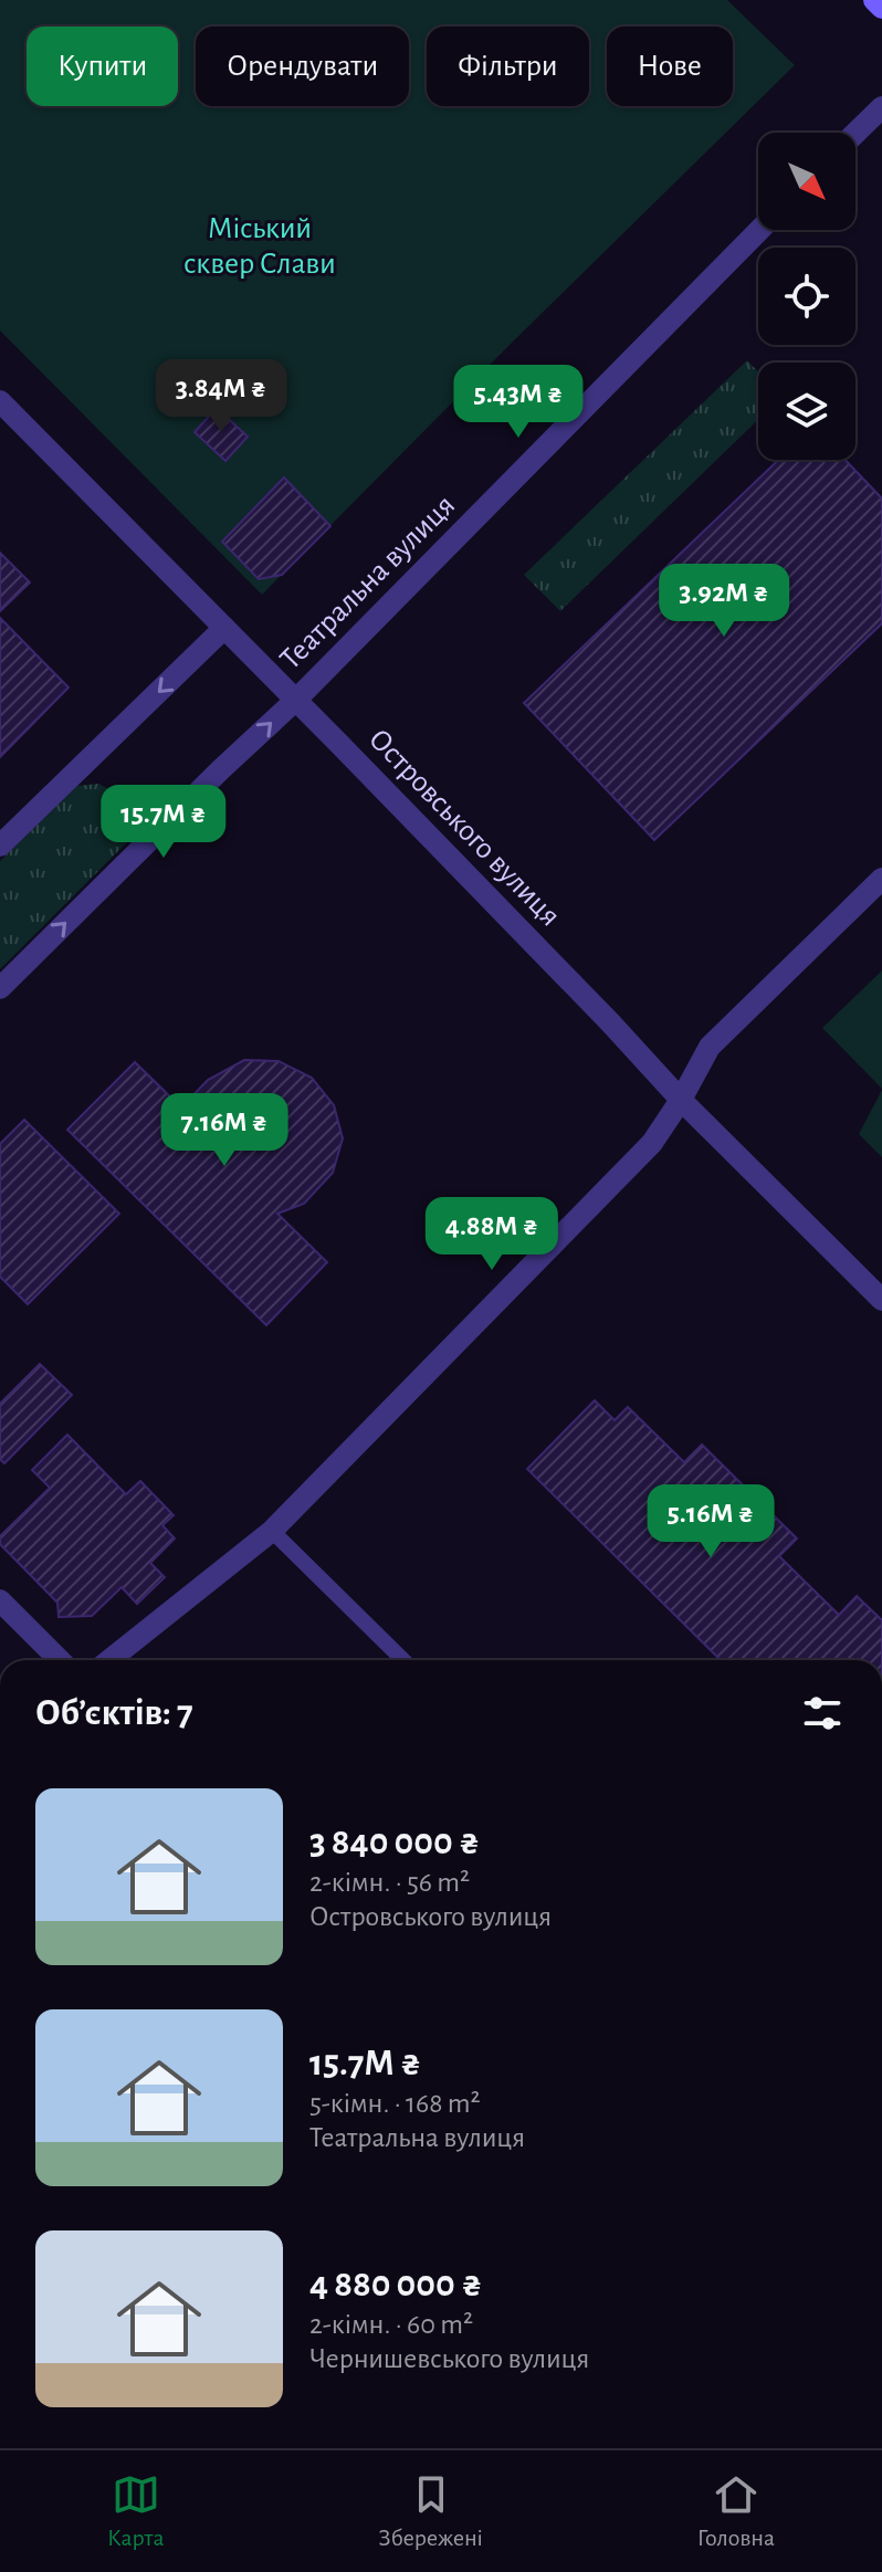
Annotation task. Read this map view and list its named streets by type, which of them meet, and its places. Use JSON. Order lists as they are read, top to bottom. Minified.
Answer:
{"streets":{"street":["Театральна вулиця","Островського вулиця"]},"crossings":[["Театральна вулиця","Островського вулиця"]],"parks":["Міський сквер Слави"],"north":"bottom right","page":{"chip":["Купити","Орендувати","Фільтри","Нове"],"price":["3.84M ₴","5.43M ₴","3.92M ₴","15.7M ₴","7.16M ₴","4.88M ₴","5.16M ₴"],"heading":"Об’єктів: 7","list":[{"name":"3 840 000 ₴","note":"2-кімн. · 56 m² · Островського вулиця"},{"name":"15.7M ₴","note":"5-кімн. · 168 m² · Театральна вулиця"},{"name":"4 880 000 ₴","note":"2-кімн. · 60 m² · Чернишевського вулиця"}],"tabs":["Карта","Збережені","Головна"]}}
